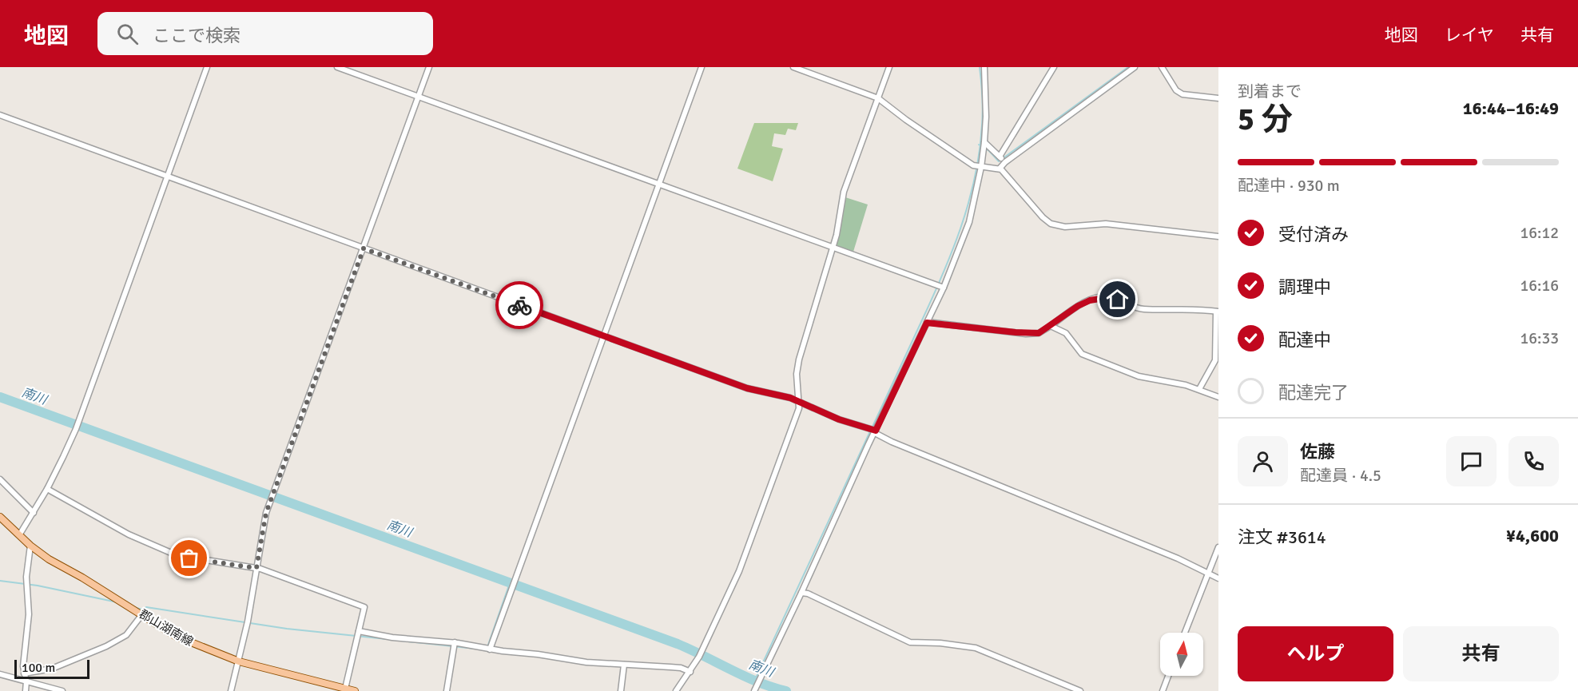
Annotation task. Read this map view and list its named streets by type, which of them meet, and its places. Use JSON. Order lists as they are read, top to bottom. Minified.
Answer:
{"streets":{"main road":["郡山湖南線"]},"water":["南川"],"scale_bar":"100 m","north":"top","page":{"header":"地図","search":"ここで検索","nav":["地図","レイヤ","共有"],"heading":["5 分","到着まで","16:44–16:49"],"panel":["佐藤","配達員 · 4.5","注文 #3614","¥4,600"],"bar":"配達中 · 930 m","list":[["受付済み","16:12"],["調理中","16:16"],["配達中","16:33"],"配達完了"],"buttons":["ヘルプ","共有"],"scale":"100 m"}}
